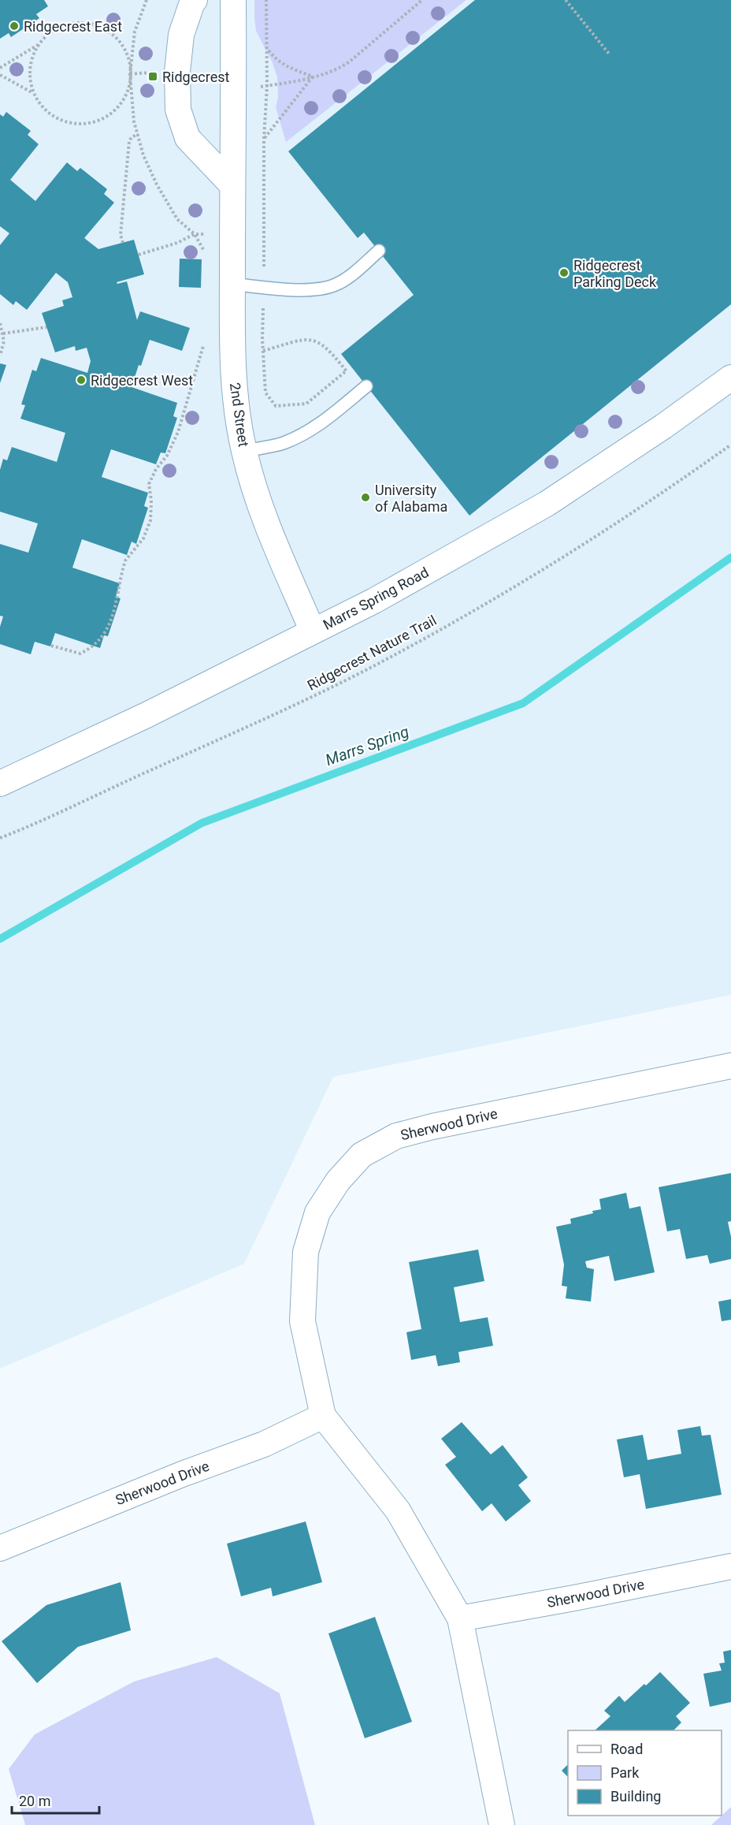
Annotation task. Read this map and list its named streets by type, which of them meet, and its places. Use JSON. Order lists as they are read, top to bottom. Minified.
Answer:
{"streets":{"street":["2nd Street","Marrs Spring Road","Sherwood Drive"],"path":["Ridgecrest Nature Trail"]},"crossings":[["2nd Street","Marrs Spring Road"]],"water":["Marrs Spring"],"places":{"other":["Ridgecrest East","Ridgecrest Parking Deck","Ridgecrest West","University of Alabama"],"transit":["Ridgecrest"]},"legend":["Road","Park","Building"],"scale_bar":"20 m"}
